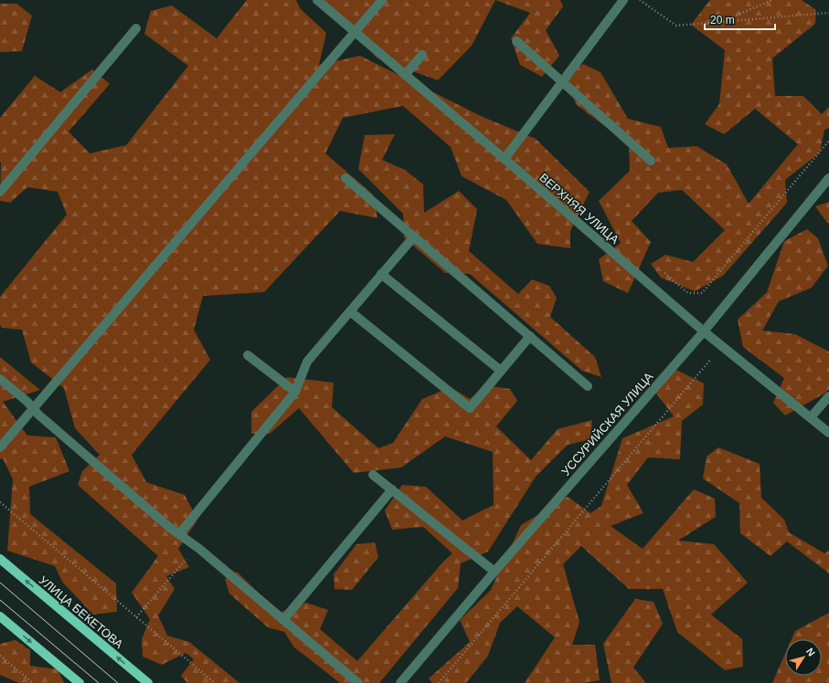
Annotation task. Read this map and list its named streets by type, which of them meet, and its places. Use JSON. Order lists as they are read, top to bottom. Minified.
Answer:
{"streets":{"main road":["УЛИЦА БЕКЕТОВА"],"street":["ВЕРХНЯЯ УЛИЦА","УССУРИЙСКАЯ УЛИЦА"]},"crossings":[["ВЕРХНЯЯ УЛИЦА","УССУРИЙСКАЯ УЛИЦА"]],"scale_bar":"20 m","north":"top right"}
